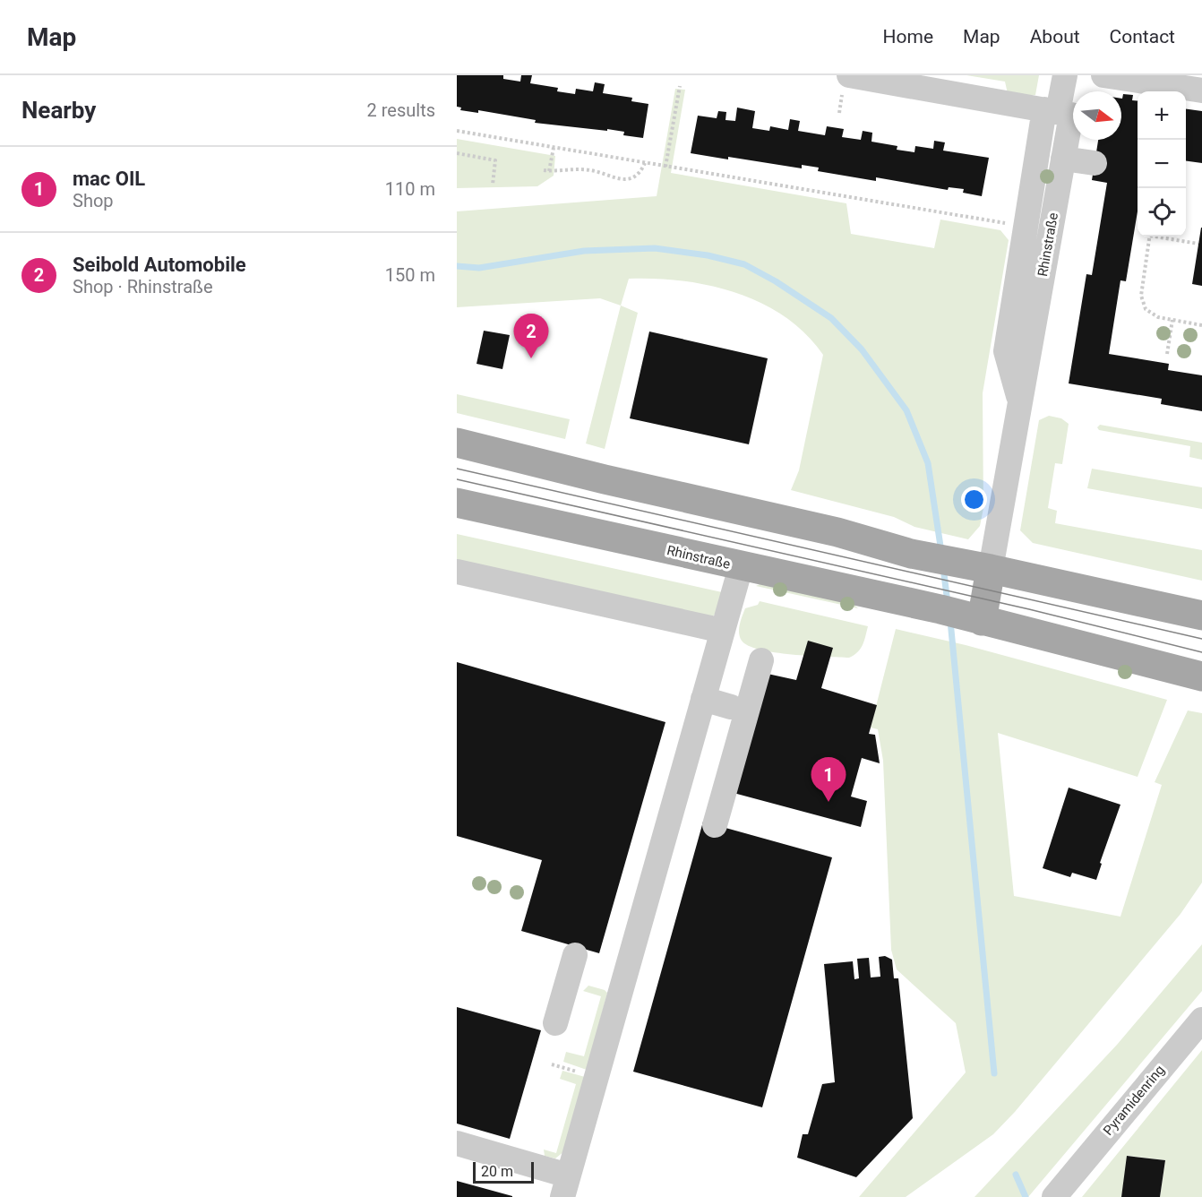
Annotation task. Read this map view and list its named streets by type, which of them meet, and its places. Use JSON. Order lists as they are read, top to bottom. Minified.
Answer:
{"streets":{"main road":["Rhinstraße"],"street":["Pyramidenring"]},"scale_bar":"20 m","north":"right","page":{"header":"Map","nav":["Home","Map","About","Contact"],"heading":["Nearby","2 results"],"map_buttons":["+","−"],"list":[{"mark":"1","name":"mac OIL","note":"Shop","value":"110 m"},{"mark":"2","name":"Seibold Automobile","note":"Shop · Rhinstraße","value":"150 m"}],"pins":["2","1"],"scale":"20 m"}}
